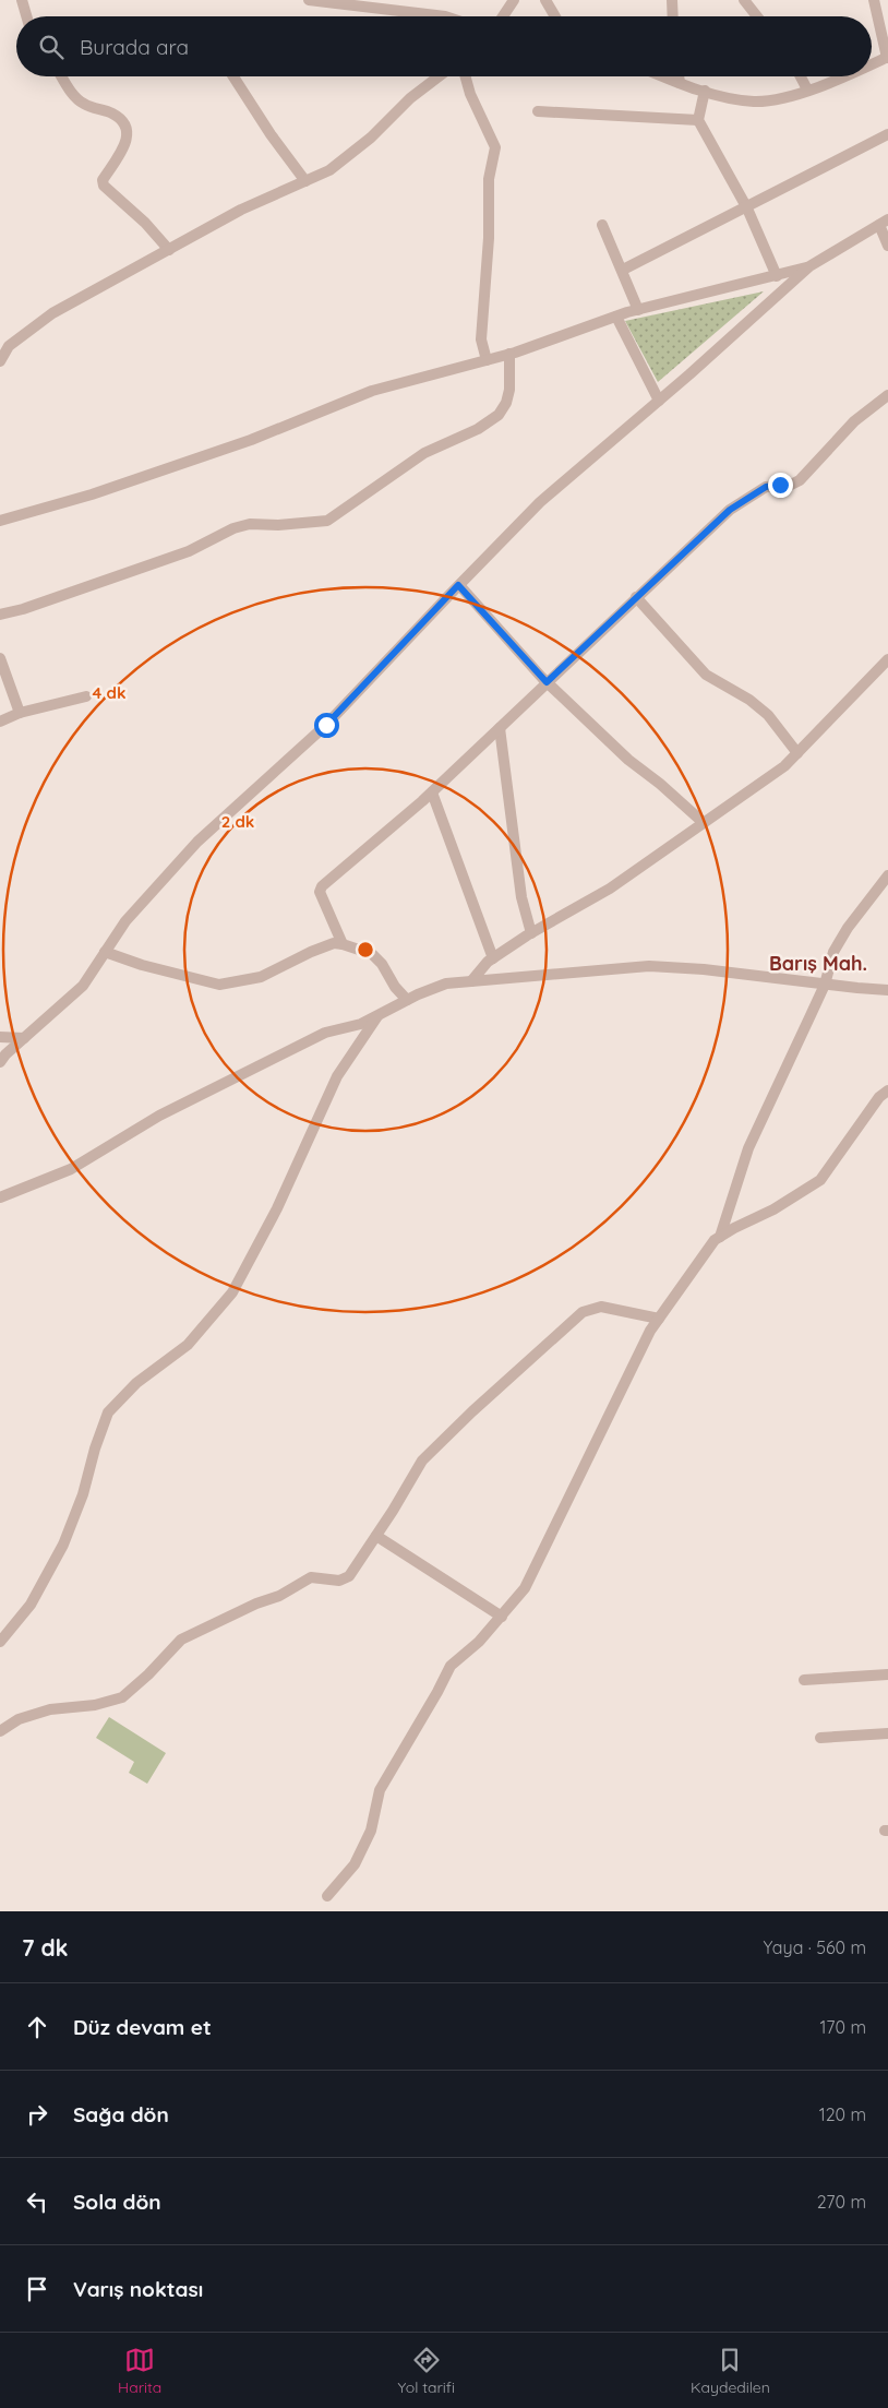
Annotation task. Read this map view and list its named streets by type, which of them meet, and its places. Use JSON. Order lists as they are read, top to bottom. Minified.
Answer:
{"districts":["Barış Mah."],"page":{"search":"Burada ara","heading":["7 dk","Yaya · 560 m"],"list":[["Düz devam et","170 m"],["Sağa dön","120 m"],["Sola dön","270 m"],"Varış noktası"],"nav":["Harita","Yol tarifi","Kaydedilen"]},"rings":["4 dk","2 dk"]}
